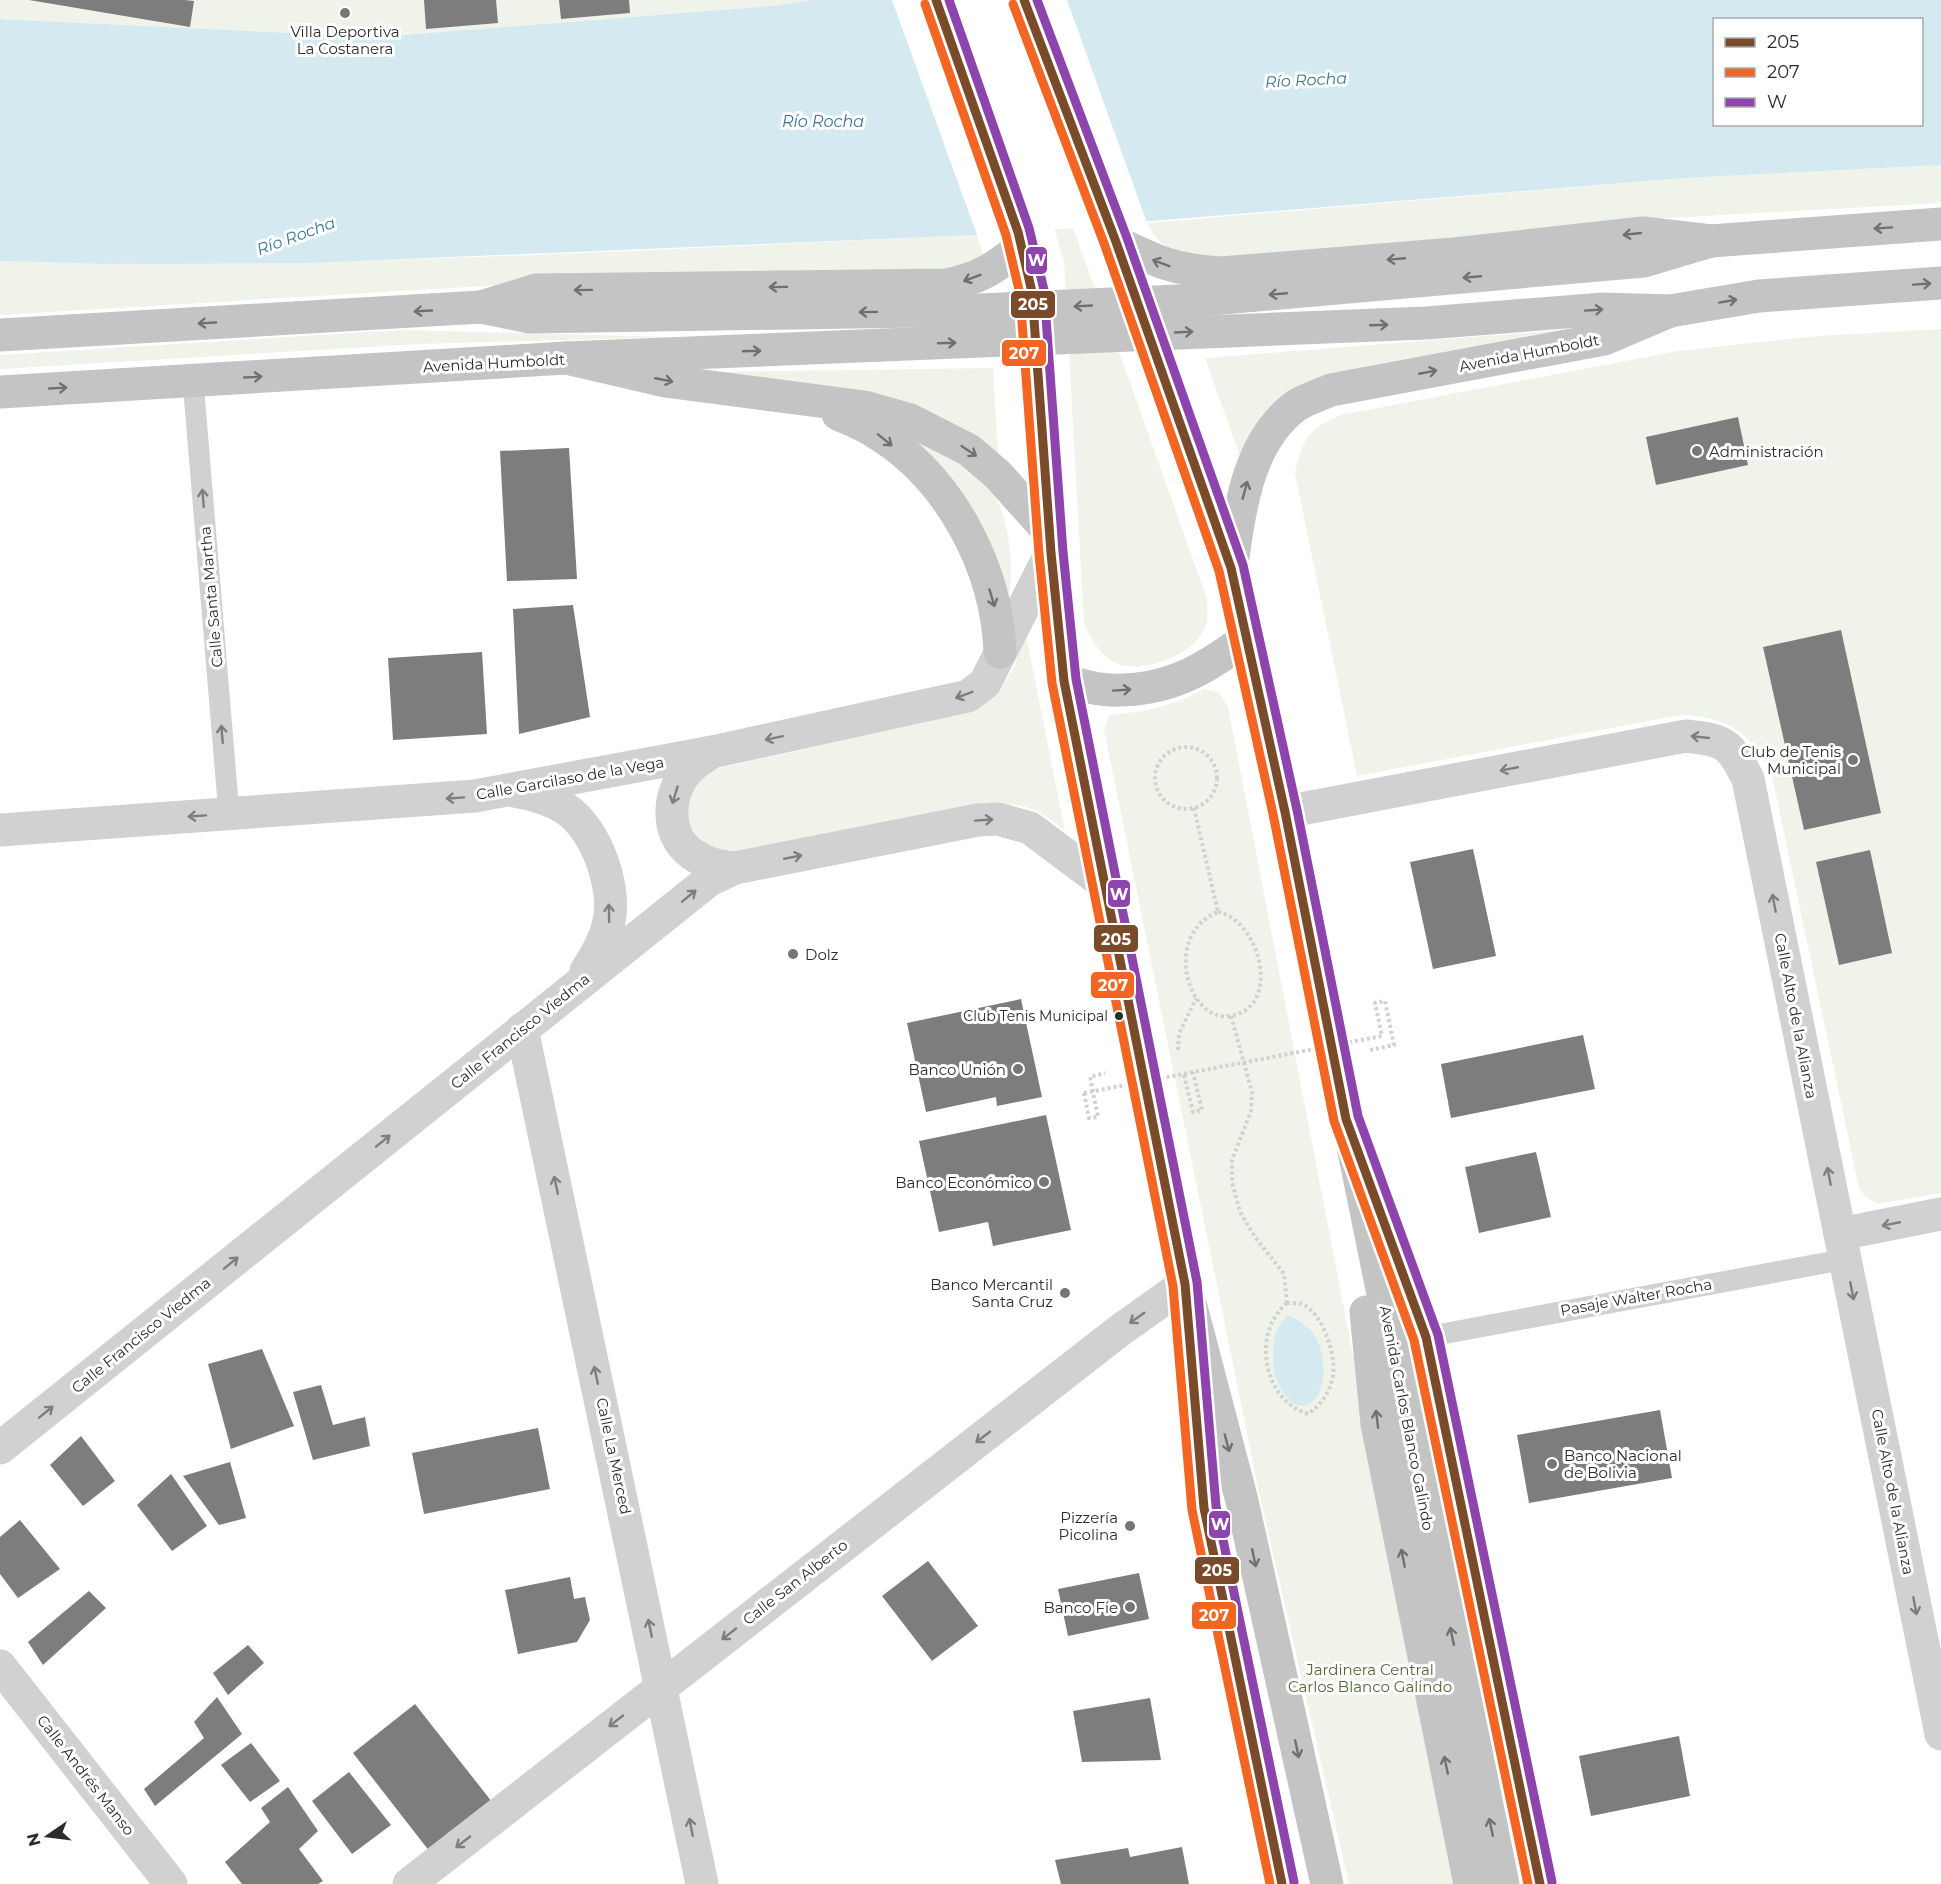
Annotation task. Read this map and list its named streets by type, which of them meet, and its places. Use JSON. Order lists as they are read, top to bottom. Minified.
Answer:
{"streets":{"main road":["Avenida Humboldt","Avenida Carlos Blanco Galindo"],"street":["Calle Garcilaso de la Vega","Calle Alto de la Alianza","Calle Francisco Viedma","Calle La Merced","Calle San Alberto","Calle Andrés Manso"],"lane":["Calle Santa Martha","Pasaje Walter Rocha"]},"crossings":[["Avenida Humboldt","Calle Santa Martha"],["Avenida Humboldt","Calle Garcilaso de la Vega"],["Avenida Humboldt","Avenida Carlos Blanco Galindo"],["Calle Santa Martha","Calle Garcilaso de la Vega"],["Calle Alto de la Alianza","Pasaje Walter Rocha"],["Calle Alto de la Alianza","Avenida Carlos Blanco Galindo"],["Calle Francisco Viedma","Calle La Merced"],["Calle La Merced","Calle San Alberto"]],"one_way":["Calle Santa Martha","Calle Garcilaso de la Vega","Calle Francisco Viedma","Calle La Merced","Calle San Alberto"],"water":["Río Rocha"],"parks":["Jardinera Central Carlos Blanco Galindo"],"places":["Villa Deportiva La Costanera","Administración","Club de Tenis Municipal","Dolz","Club Tenis Municipal","Banco Unión","Banco Económico","Banco Mercantil Santa Cruz","Banco Nacional de Bolivia","Pizzería Picolina","Banco Fie"],"lines":["transit line 205","transit line W","transit line 207"],"legend":["205","207","W"],"north":"left"}
